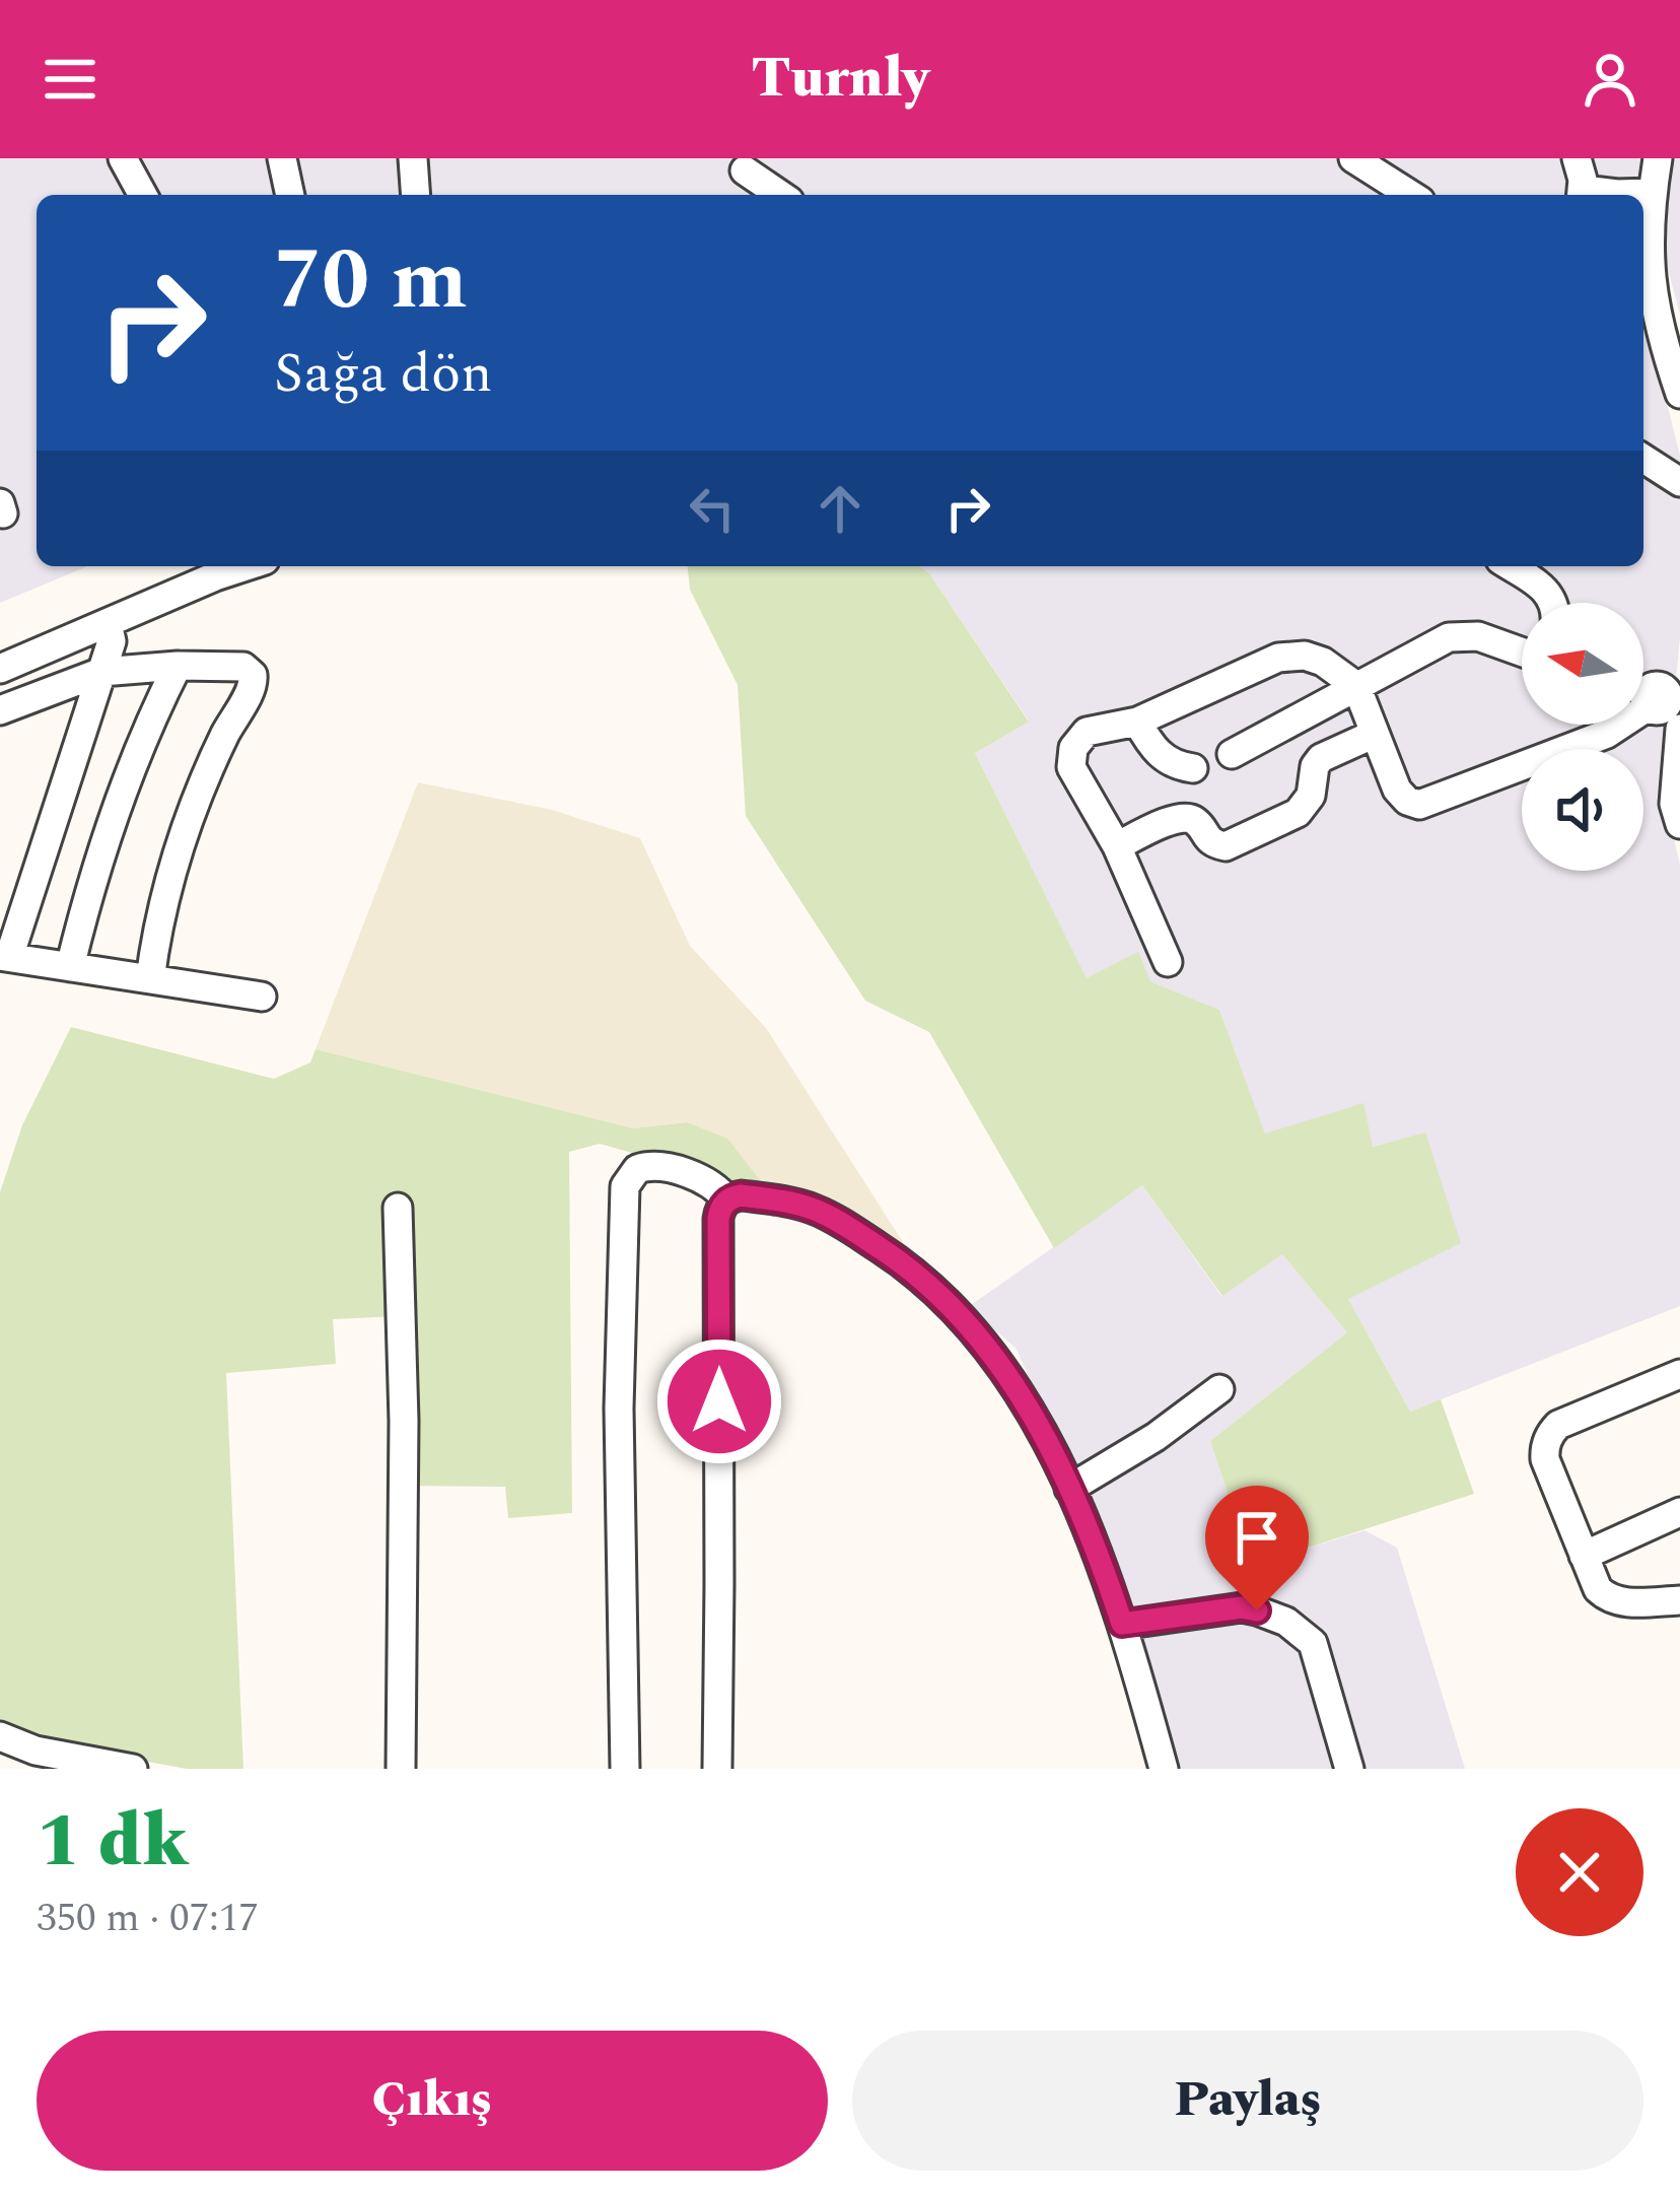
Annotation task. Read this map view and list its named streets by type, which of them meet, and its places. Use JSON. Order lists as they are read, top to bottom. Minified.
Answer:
{"north":"left","page":{"header":"Turnly","turn":["70 m","Sağa dön"],"heading":["1 dk","350 m · 07:17"],"buttons":["Çıkış","Paylaş"]}}
